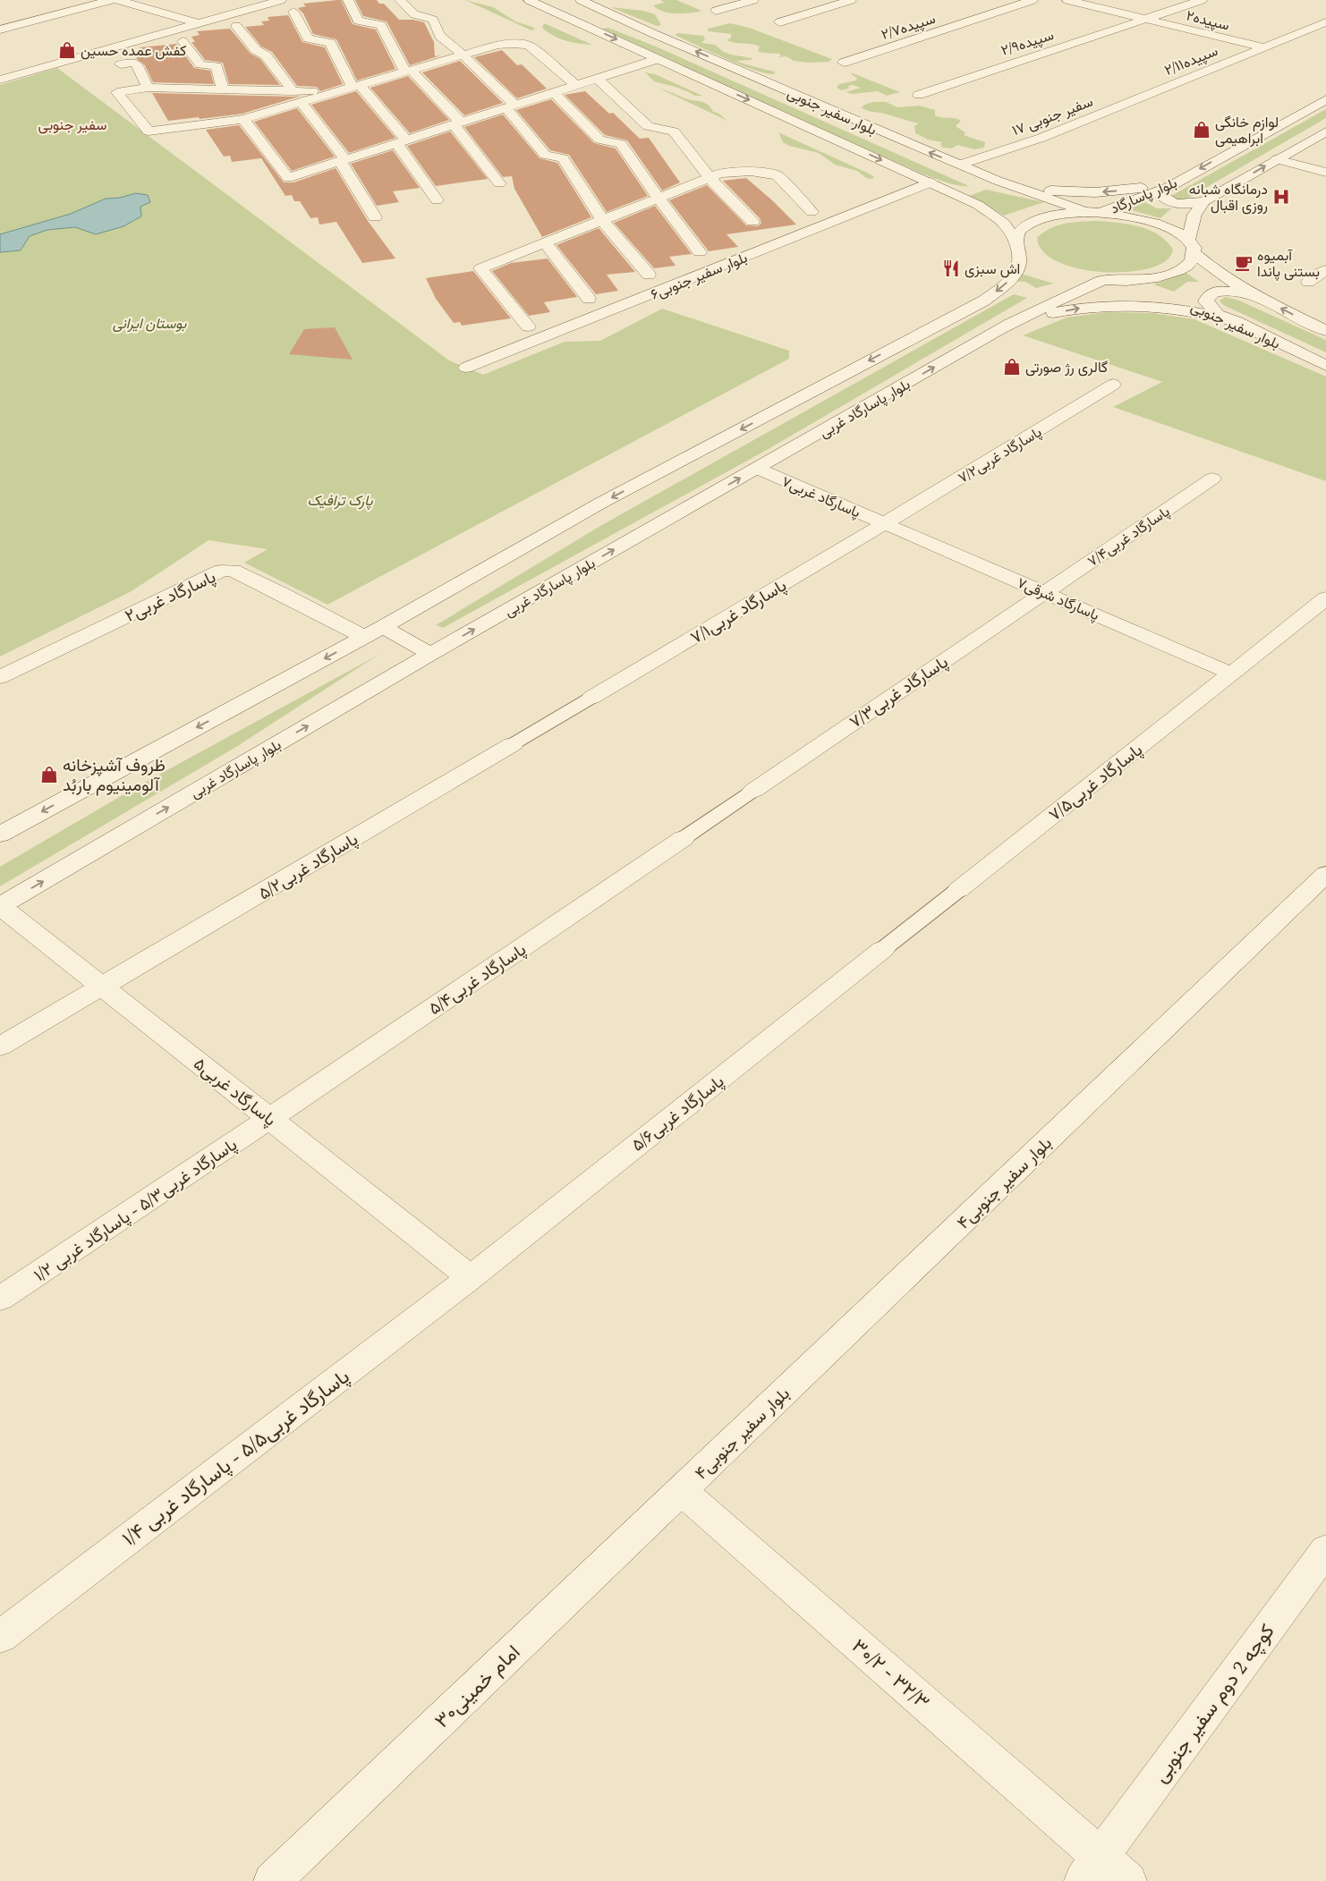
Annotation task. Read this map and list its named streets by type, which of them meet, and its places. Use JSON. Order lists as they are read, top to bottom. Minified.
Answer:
{"streets":{"street":["سپیده۲","سپیده۲/۷","سپیده۲/۹","سپیده۲/۱۱","بلوار سفیر جنوبی","سفیر جنوبی ۱۷","بلوار پاسارگاد","بلوار سفیر جنوبی۶","بلوار پاسارگاد غربی","پاسارگاد غربی۷/۲","پاسارگاد غربی۷","پاسارگاد غربی۷/۴","پاسارگاد غربی۲","پاسارگاد شرقی۷","پاسارگاد غربی۷/۱","پاسارگاد غربی۷/۳","پاسارگاد غربی۷/۵","پاسارگاد غربی۵/۲","پاسارگاد غربی۵/۴","پاسارگاد غربی۵","پاسارگاد غربی۵/۶","بلوار سفیر جنوبی۴","پاسارگاد غربی۵/۳ - پاسارگاد غربی ۱/۲","پاسارگاد غربی۵/۵ - پاسارگاد غربی ۱/۴","۳۰/۲ - ۳۲/۳","امام خمینی۳۰","کوچه 2 دوم سفیر جنوبی"]},"crossings":[["سپیده۲","سپیده۲/۹"],["سپیده۲","سپیده۲/۱۱"],["سپیده۲/۱۱","سفیر جنوبی ۱۷"],["بلوار سفیر جنوبی","سفیر جنوبی ۱۷"],["بلوار سفیر جنوبی","بلوار پاسارگاد"],["بلوار سفیر جنوبی","بلوار سفیر جنوبی۶"],["بلوار سفیر جنوبی","بلوار پاسارگاد غربی"],["بلوار پاسارگاد غربی","پاسارگاد غربی۷"],["بلوار پاسارگاد غربی","پاسارگاد غربی۵"],["پاسارگاد غربی۷/۲","پاسارگاد غربی۷"],["پاسارگاد غربی۷/۲","پاسارگاد شرقی۷"],["پاسارگاد غربی۷/۲","پاسارگاد غربی۷/۱"],["پاسارگاد غربی۷","پاسارگاد شرقی۷"],["پاسارگاد غربی۷","پاسارگاد غربی۷/۱"],["پاسارگاد غربی۷/۴","پاسارگاد شرقی۷"],["پاسارگاد غربی۷/۴","پاسارگاد غربی۷/۳"],["پاسارگاد شرقی۷","پاسارگاد غربی۷/۱"],["پاسارگاد شرقی۷","پاسارگاد غربی۷/۳"],["پاسارگاد شرقی۷","پاسارگاد غربی۷/۵"],["پاسارگاد غربی۵/۲","پاسارگاد غربی۵"],["پاسارگاد غربی۵/۴","پاسارگاد غربی۵"],["پاسارگاد غربی۵/۴","پاسارگاد غربی۵/۳ - پاسارگاد غربی ۱/۲"],["پاسارگاد غربی۵","پاسارگاد غربی۵/۶"],["پاسارگاد غربی۵","پاسارگاد غربی۵/۳ - پاسارگاد غربی ۱/۲"],["پاسارگاد غربی۵","پاسارگاد غربی۵/۵ - پاسارگاد غربی ۱/۴"],["پاسارگاد غربی۵/۶","پاسارگاد غربی۵/۵ - پاسارگاد غربی ۱/۴"],["بلوار سفیر جنوبی۴","۳۰/۲ - ۳۲/۳"],["بلوار سفیر جنوبی۴","امام خمینی۳۰"],["۳۰/۲ - ۳۲/۳","امام خمینی۳۰"],["۳۰/۲ - ۳۲/۳","کوچه 2 دوم سفیر جنوبی"]],"districts":["سفیر جنوبی"],"parks":["بوستان ایرانی","پارک ترافیک"],"places":{"shop":["کفش عمده حسین","لوازم خانگی ابراهیمی","گالری رژ صورتی","ظروف آشپزخانه آلومینیوم باربُد"],"hospital":["درمانگاه شبانه روزی اقبال"],"cafe":["آبمیوه بستنی پاندا"],"restaurant":["اش سبزی"]}}
